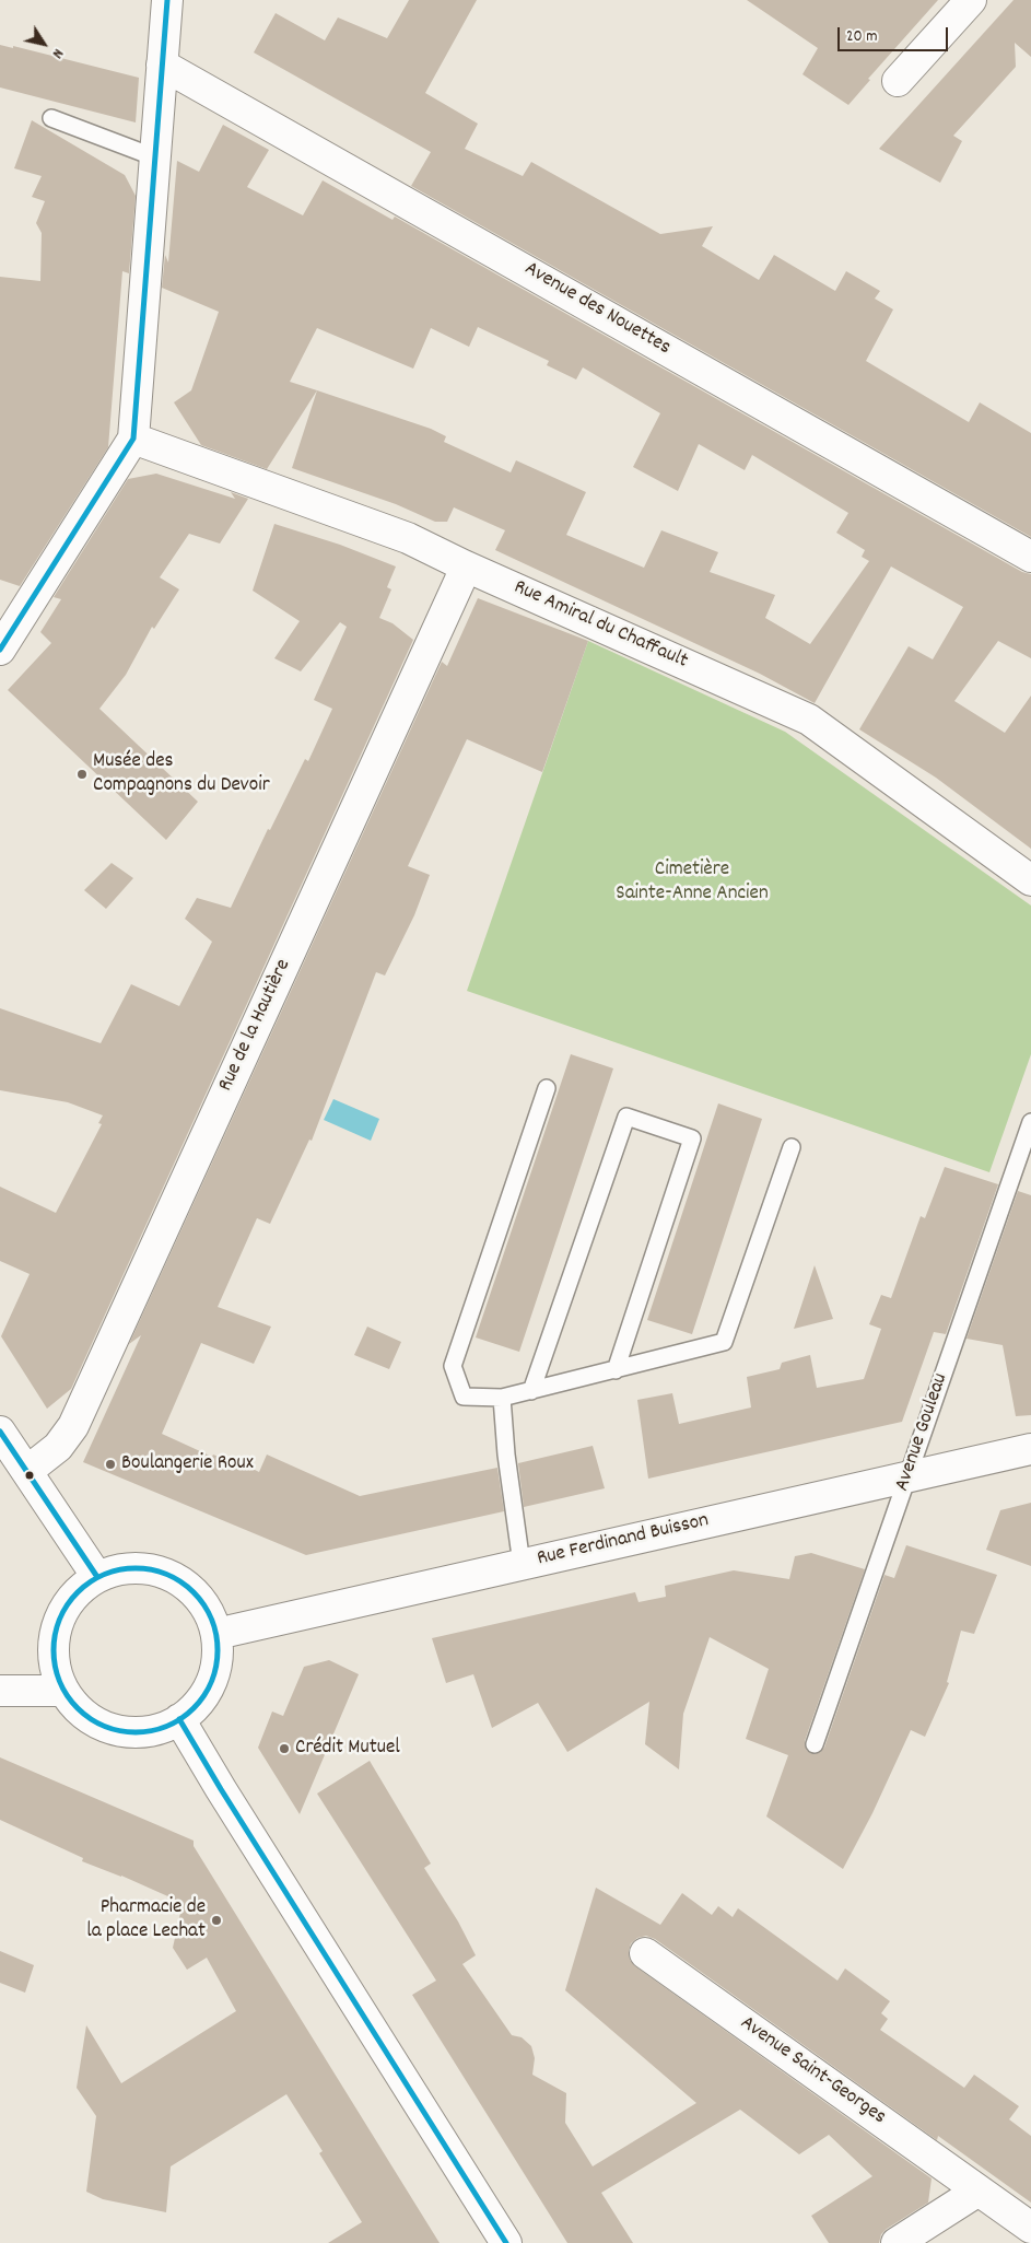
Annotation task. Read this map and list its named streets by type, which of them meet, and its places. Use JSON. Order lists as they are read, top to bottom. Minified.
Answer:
{"streets":{"street":["Avenue des Nouettes","Rue Amiral du Chaffault","Rue de la Hautière","Rue Ferdinand Buisson","Avenue Saint-Georges"],"lane":["Avenue Gouleau"]},"crossings":[["Rue Amiral du Chaffault","Rue de la Hautière"],["Avenue Gouleau","Rue Ferdinand Buisson"]],"parks":["Cimetière Sainte-Anne Ancien"],"places":["Musée des Compagnons du Devoir","Boulangerie Roux","Crédit Mutuel","Pharmacie de la place Lechat"],"scale_bar":"20 m","north":"bottom right"}
